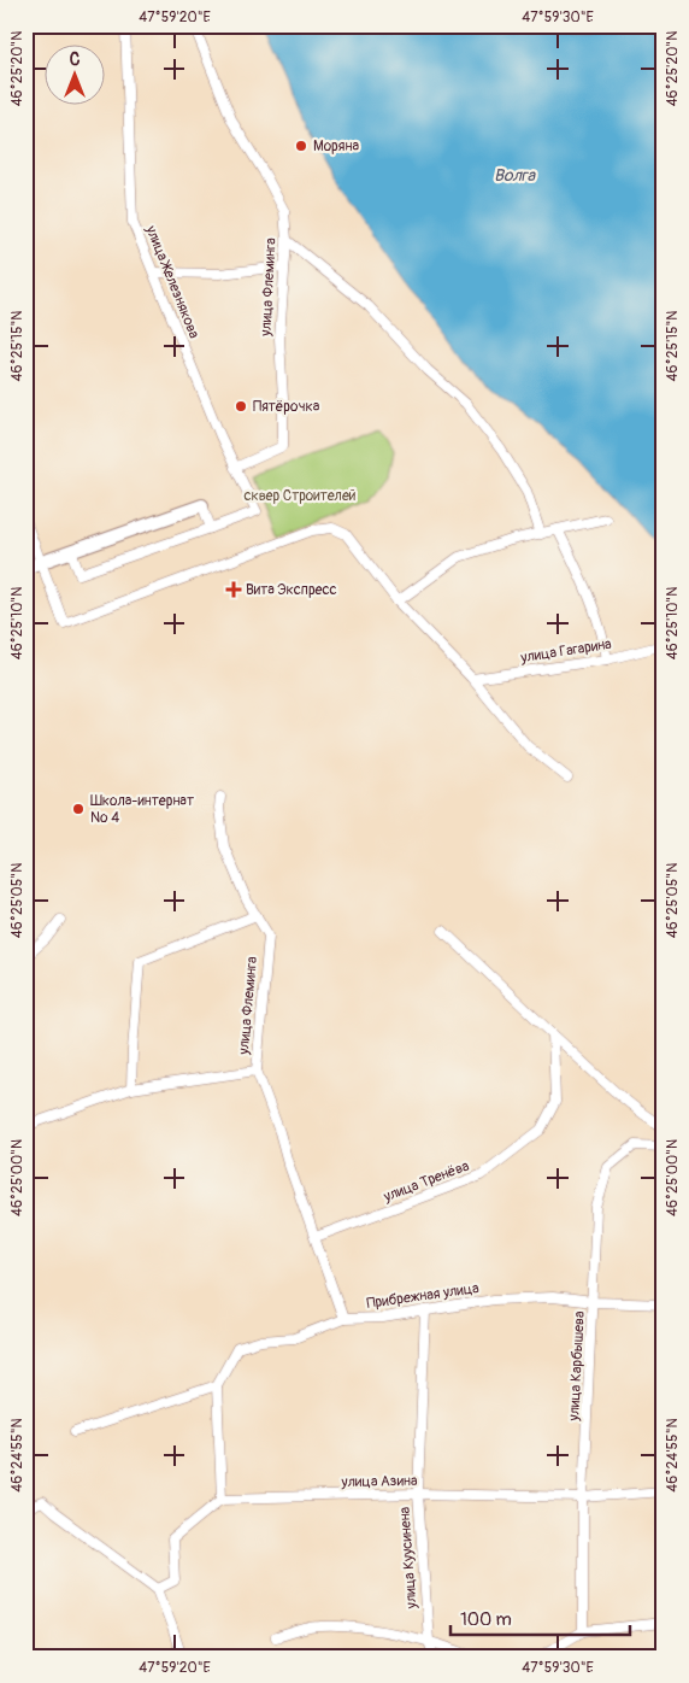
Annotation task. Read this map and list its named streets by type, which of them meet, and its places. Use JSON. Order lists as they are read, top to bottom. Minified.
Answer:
{"streets":{"street":["улица Железнякова","улица Флеминга","улица Гагарина","улица Тренёва","Прибрежная улица","улица Карбышева","улица Азина","улица Куусинена"]},"crossings":[["улица Железнякова","улица Флеминга"],["улица Флеминга","улица Тренёва"],["улица Флеминга","Прибрежная улица"],["Прибрежная улица","улица Карбышева"],["Прибрежная улица","улица Куусинена"],["улица Карбышева","улица Азина"],["улица Азина","улица Куусинена"]],"water":["Волга"],"parks":["сквер Строителей"],"places":{"other":["Моряна","Пятёрочка","Школа-интернат № 4"],"health":["Вита Экспресс"]},"scale_bar":"100 m","north":"top","coordinates":["47°59'20\"E","47°59'30\"E","46°25'20\"N","46°25'15\"N","46°25'10\"N","46°25'05\"N","46°25'00\"N","46°24'55\"N"]}
